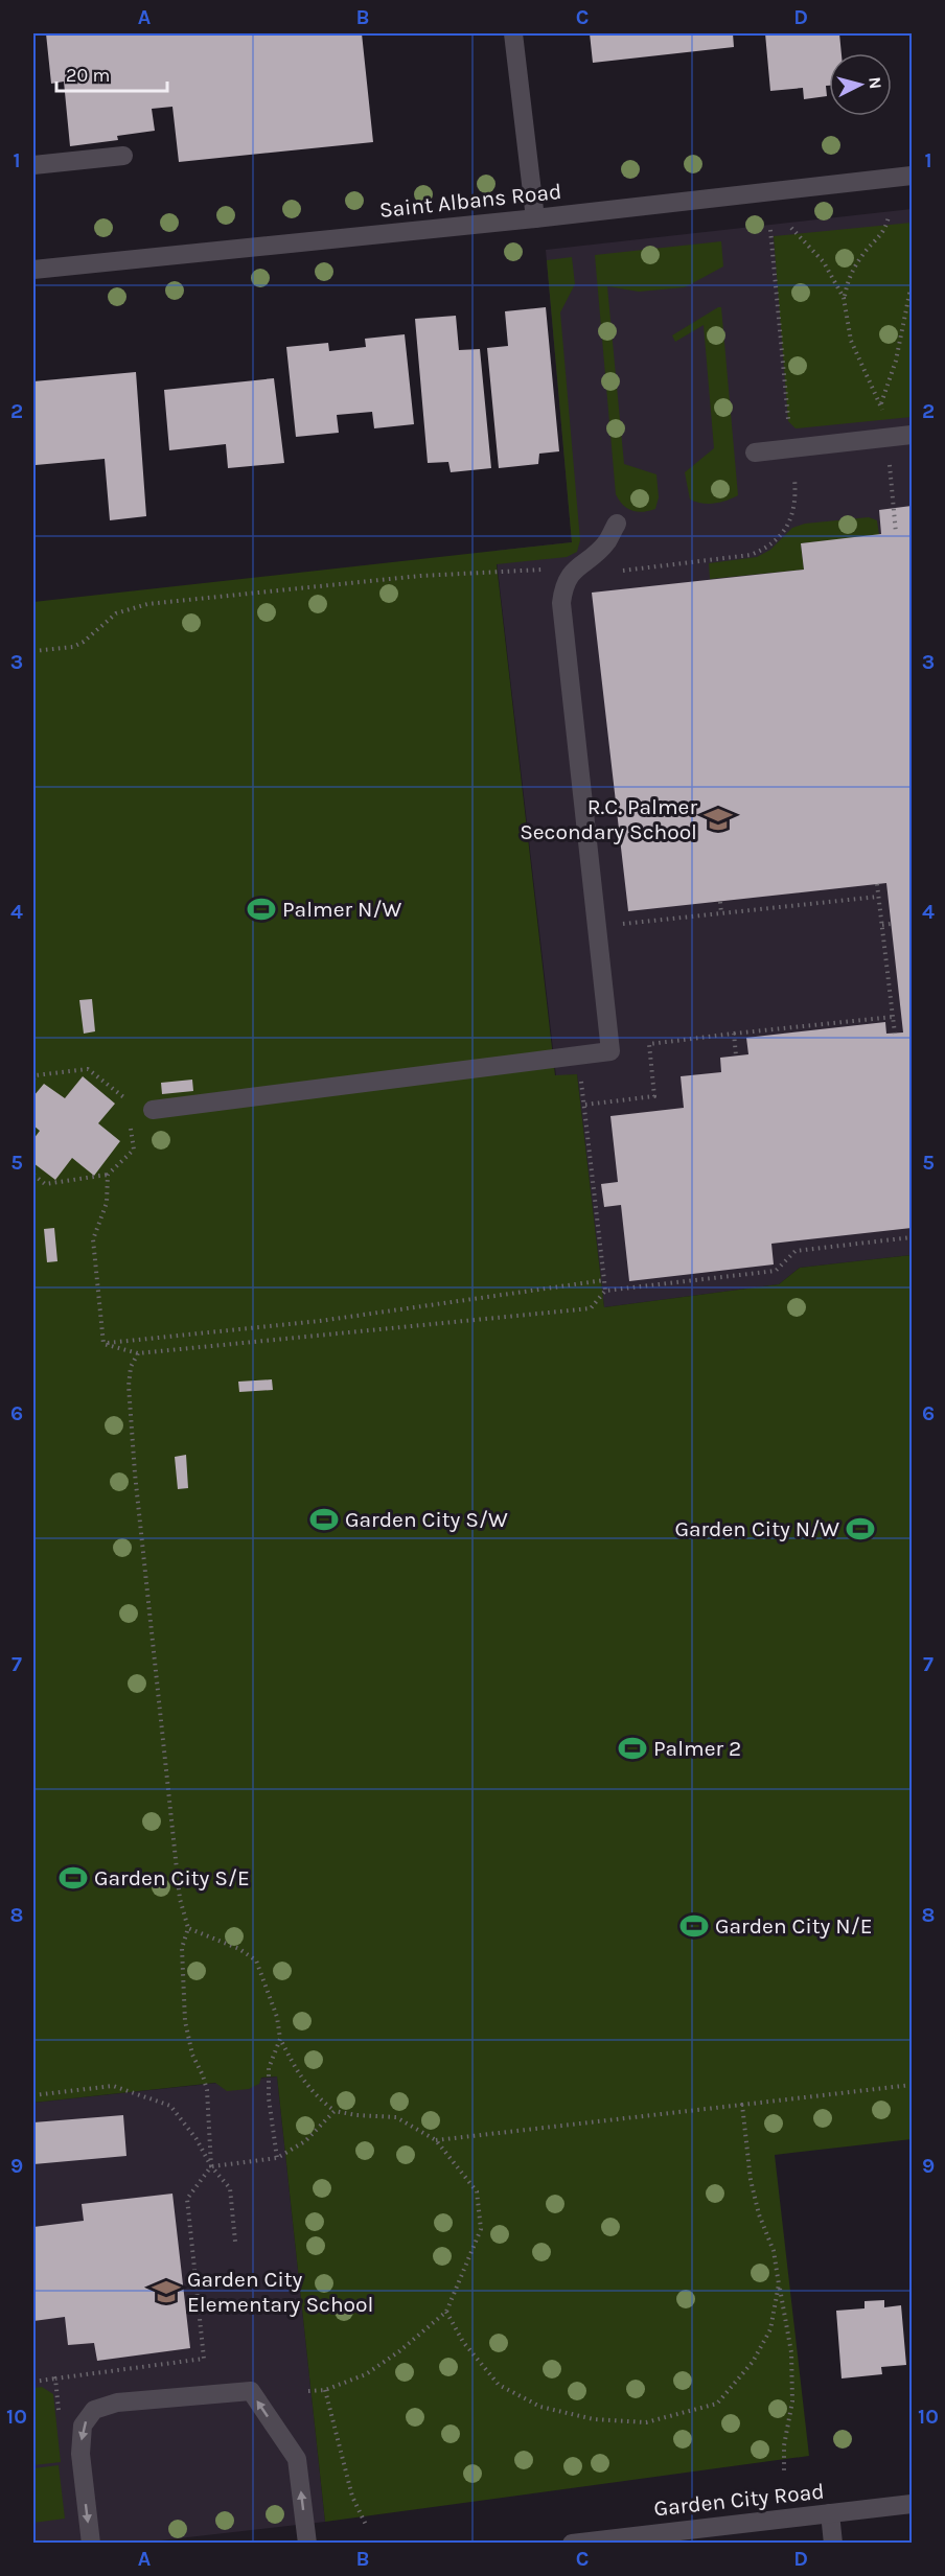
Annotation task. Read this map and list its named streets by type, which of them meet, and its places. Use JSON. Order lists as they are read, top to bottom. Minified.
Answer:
{"streets":{"street":["Saint Albans Road","Garden City Road"]},"places":{"school or university":["R.C. Palmer Secondary School","Garden City Elementary School"],"sports":["Palmer N/W","Garden City S/W","Garden City N/W","Palmer 2","Garden City S/E","Garden City N/E"]},"scale_bar":"20 m","north":"right","grid":{"columns":["A","B","C","D"],"rows":["1","2","3","4","5","6","7","8","9","10"]}}
